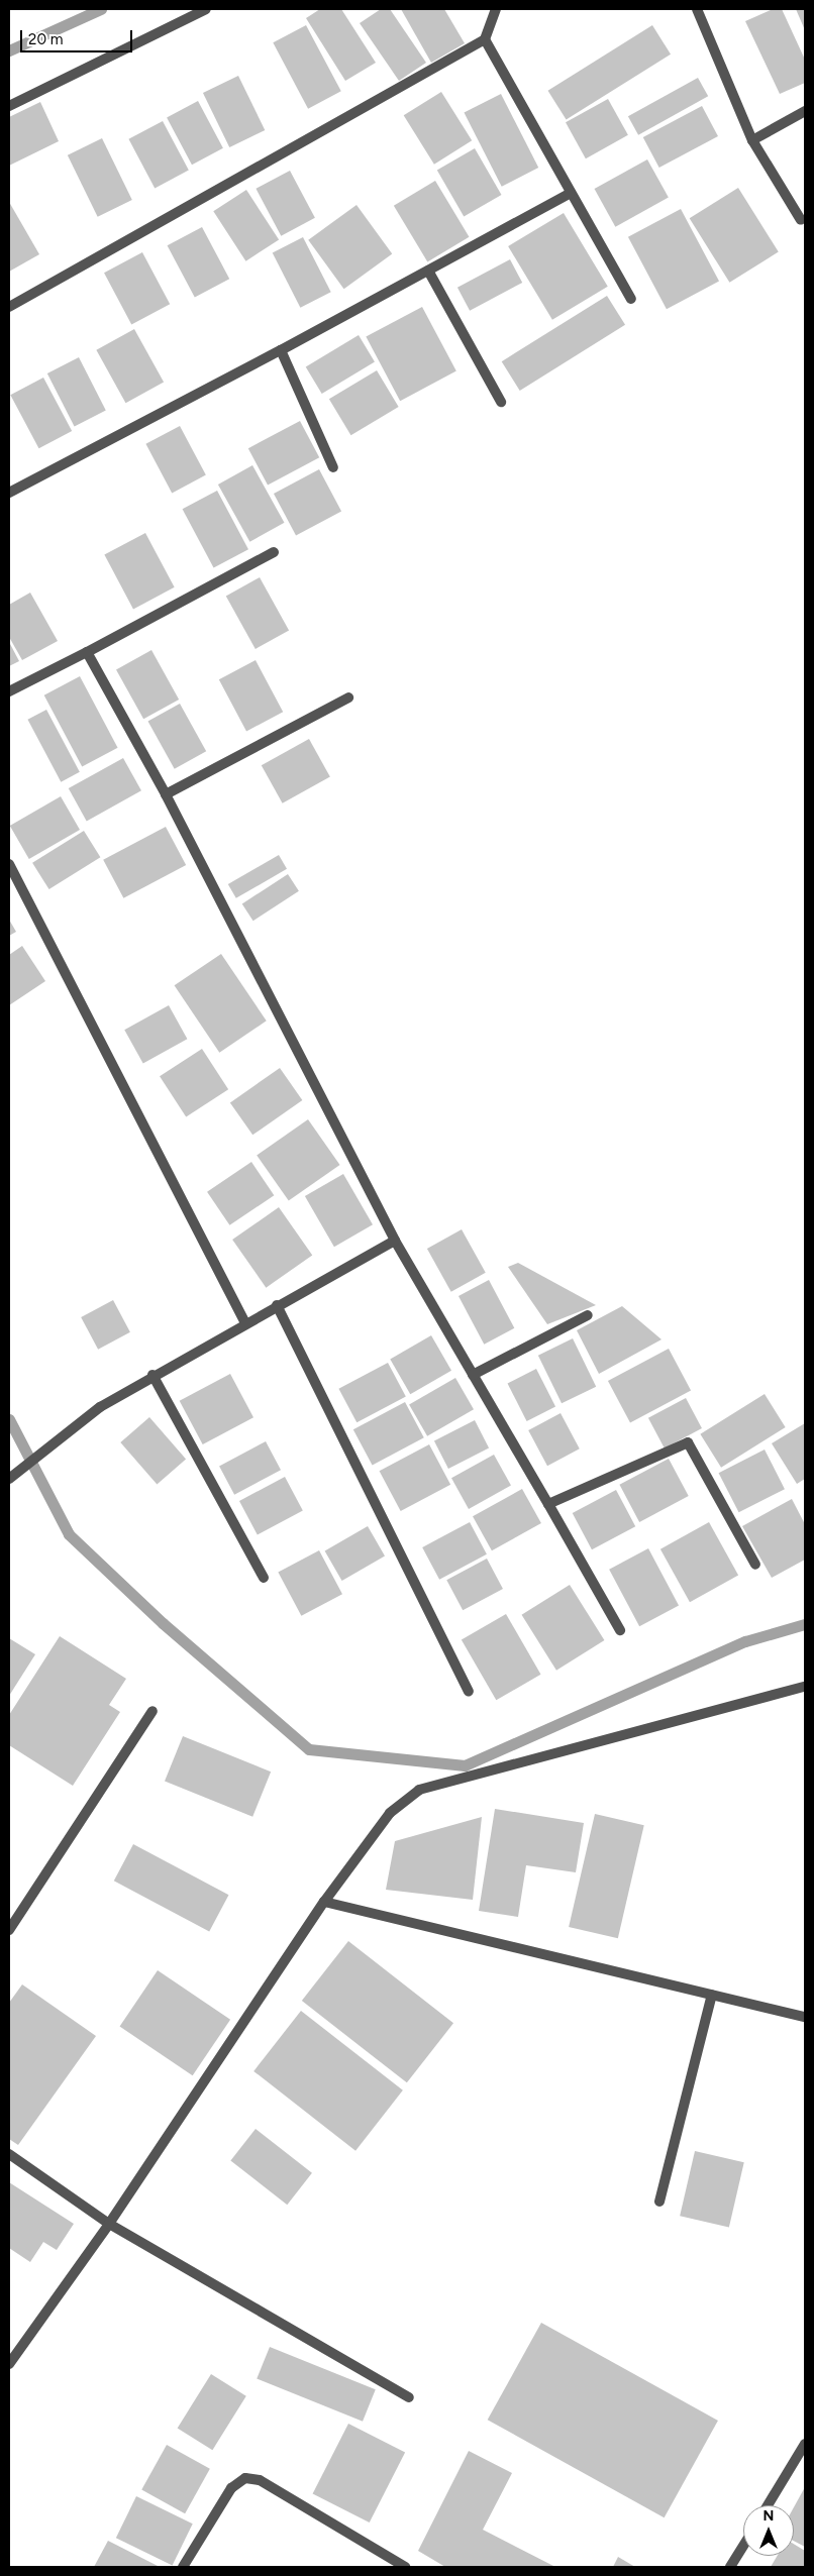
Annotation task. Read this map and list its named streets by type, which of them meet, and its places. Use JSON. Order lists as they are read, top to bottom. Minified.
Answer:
{"scale_bar":"20 m","north":"top"}
